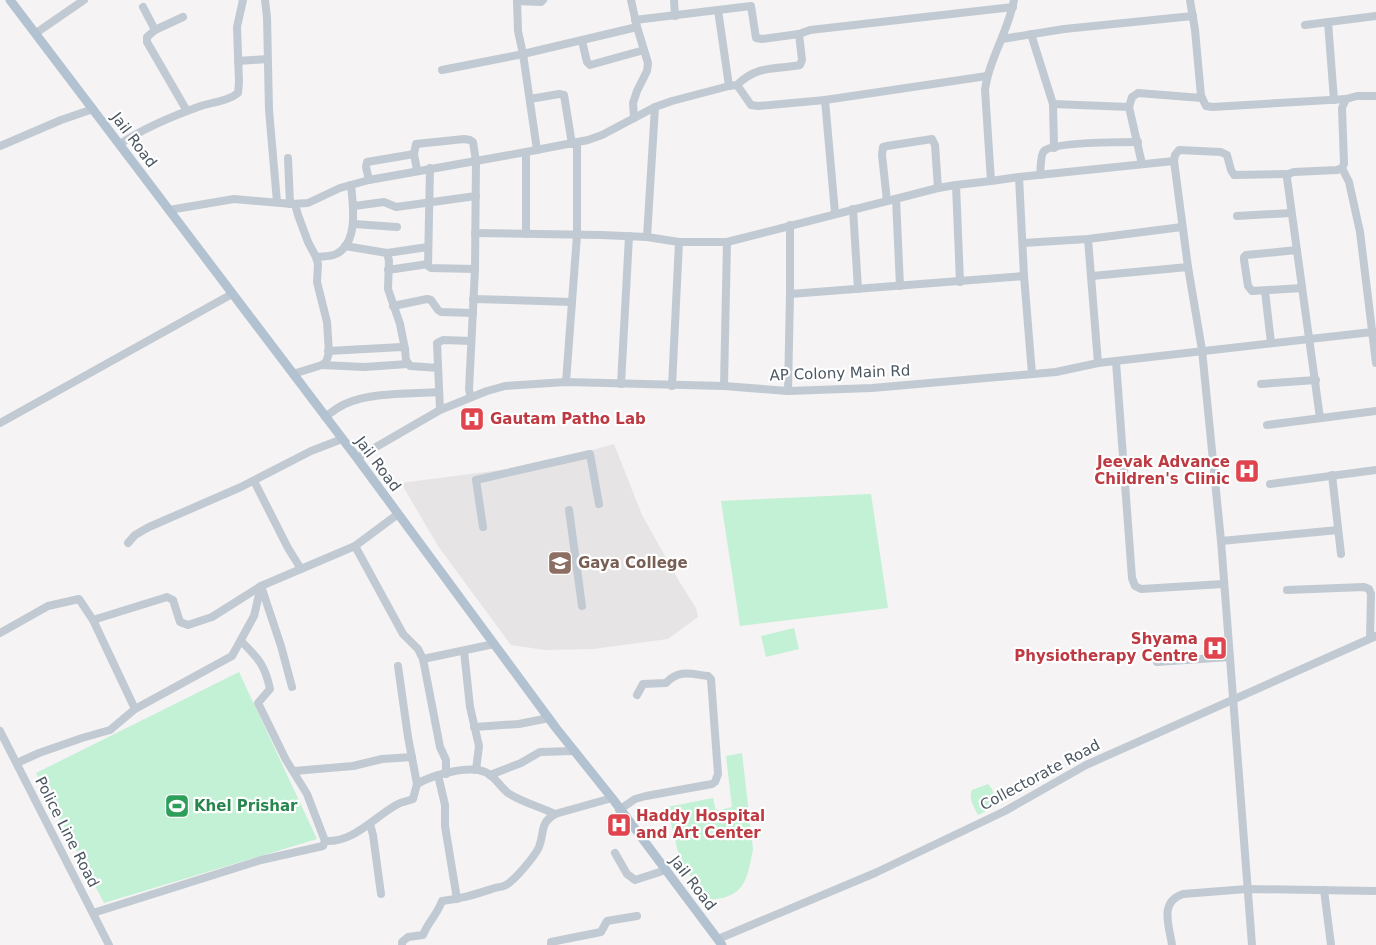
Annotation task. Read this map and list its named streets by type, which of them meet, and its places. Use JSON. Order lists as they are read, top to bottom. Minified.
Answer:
{"streets":{"main road":["Jail Road"],"street":["AP Colony Main Rd","Collectorate Road","Police Line Road"]},"crossings":[["Jail Road","AP Colony Main Rd"],["Jail Road","Collectorate Road"]],"places":{"hospital":["Gautam Patho Lab","Jeevak Advance Children's Clinic","Shyama Physiotherapy Centre","Haddy Hospital and Art Center"],"school or university":["Gaya College"],"sports":["Khel Prishar"]}}
